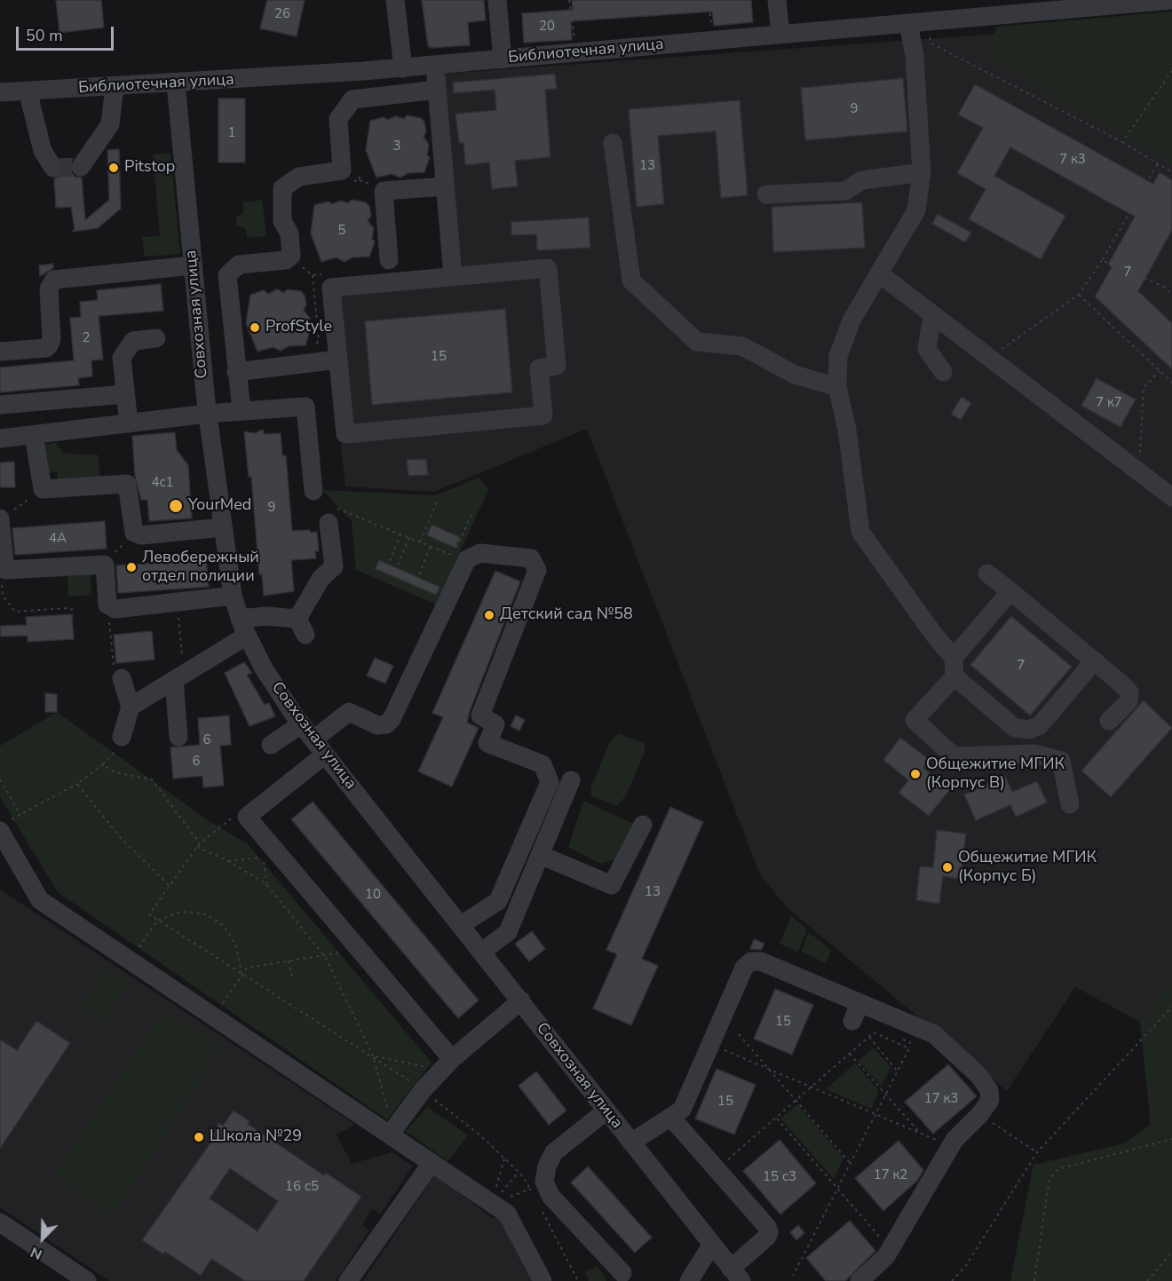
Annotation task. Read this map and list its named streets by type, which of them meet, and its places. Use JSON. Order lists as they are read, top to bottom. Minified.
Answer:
{"streets":{"street":["Библиотечная улица","Совхозная улица"]},"crossings":[["Библиотечная улица","Совхозная улица"]],"places":["Pitstop","ProfStyle","YourMed","Левобережный отдел полиции","Детский сад №58","Общежитие МГИК (Корпус В)","Общежитие МГИК (Корпус Б)","Школа №29"],"house_numbers":["26","20","9","1","3","7 к3","13","5","7","2","15","7 к7","4с1","9","4А","7","6","6","13","10","15","17 к3","15","17 к2","15 с3","16 с5"],"scale_bar":"50 m","north":"bottom left"}
